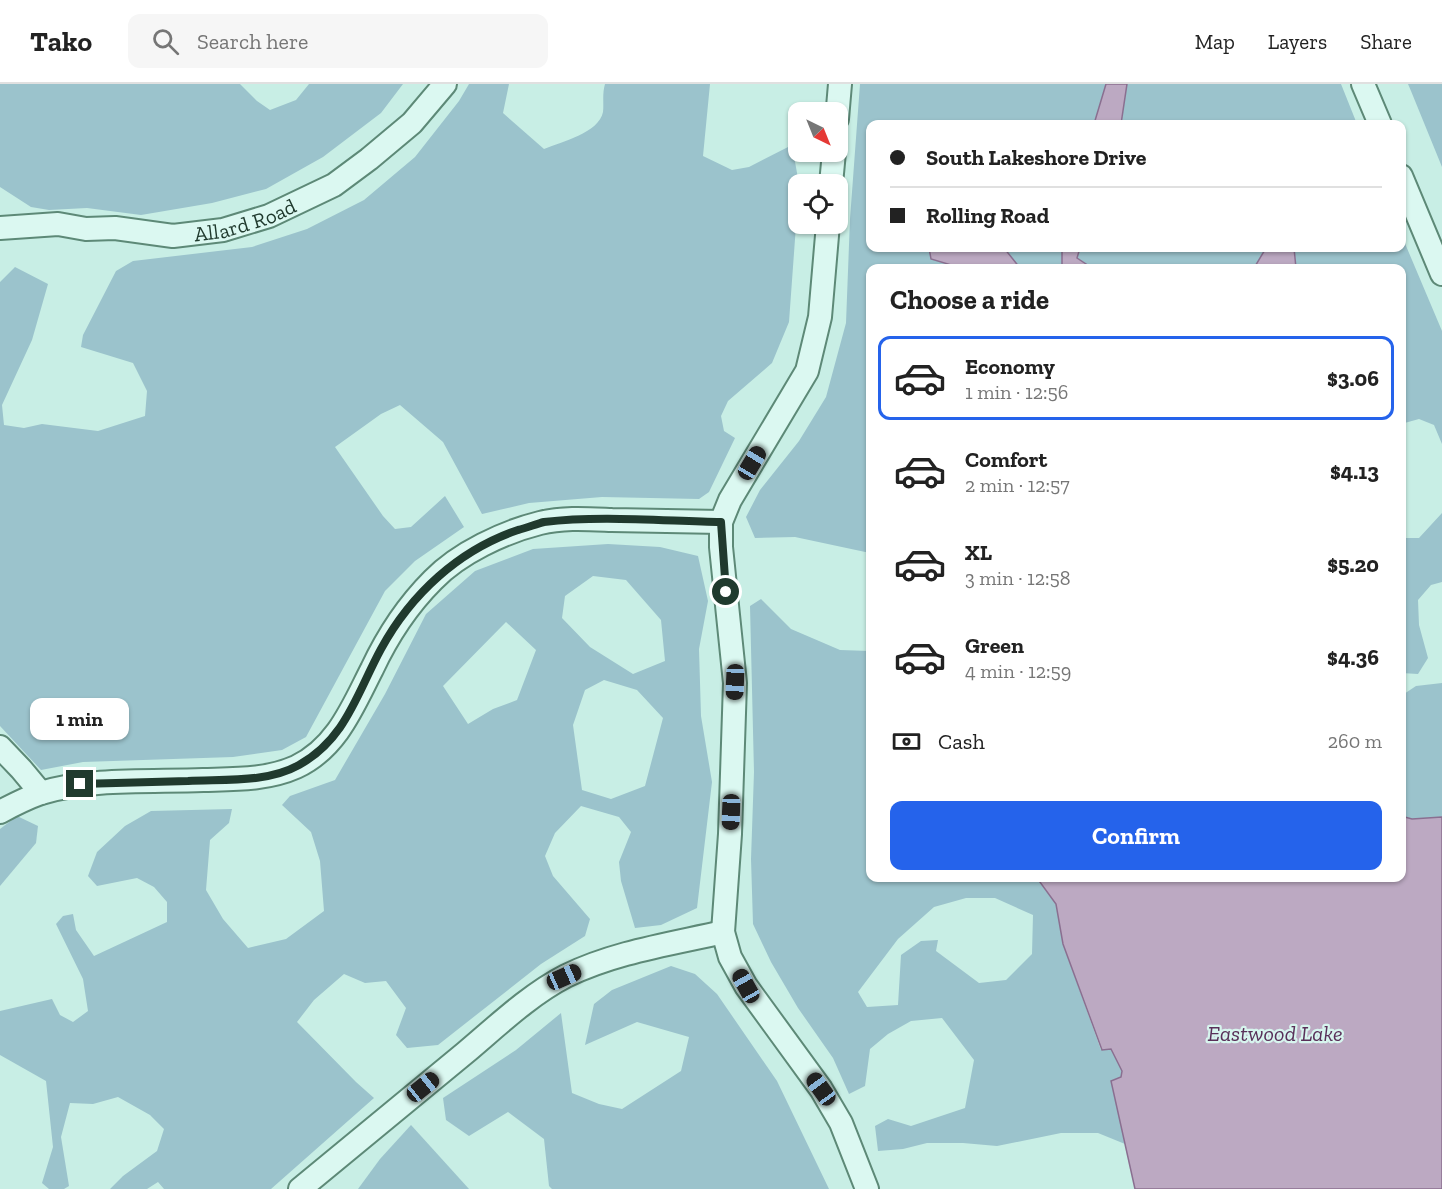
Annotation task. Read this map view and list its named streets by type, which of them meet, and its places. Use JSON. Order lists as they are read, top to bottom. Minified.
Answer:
{"streets":{"street":["Allard Road"]},"water":["Eastwood Lake"],"north":"bottom right","page":{"header":"Tako","search":"Search here","nav":["Map","Layers","Share"],"banner":["South Lakeshore Drive","Rolling Road"],"heading":"Choose a ride","list":[{"name":"Economy","note":"1 min · 12:56","value":"$3.06"},{"name":"Comfort","note":"2 min · 12:57","value":"$4.13"},{"name":"XL","note":"3 min · 12:58","value":"$5.20"},{"name":"Green","note":"4 min · 12:59","value":"$4.36"}],"bubble":"1 min","pay":["Cash","260 m"],"buttons":"Confirm"}}
